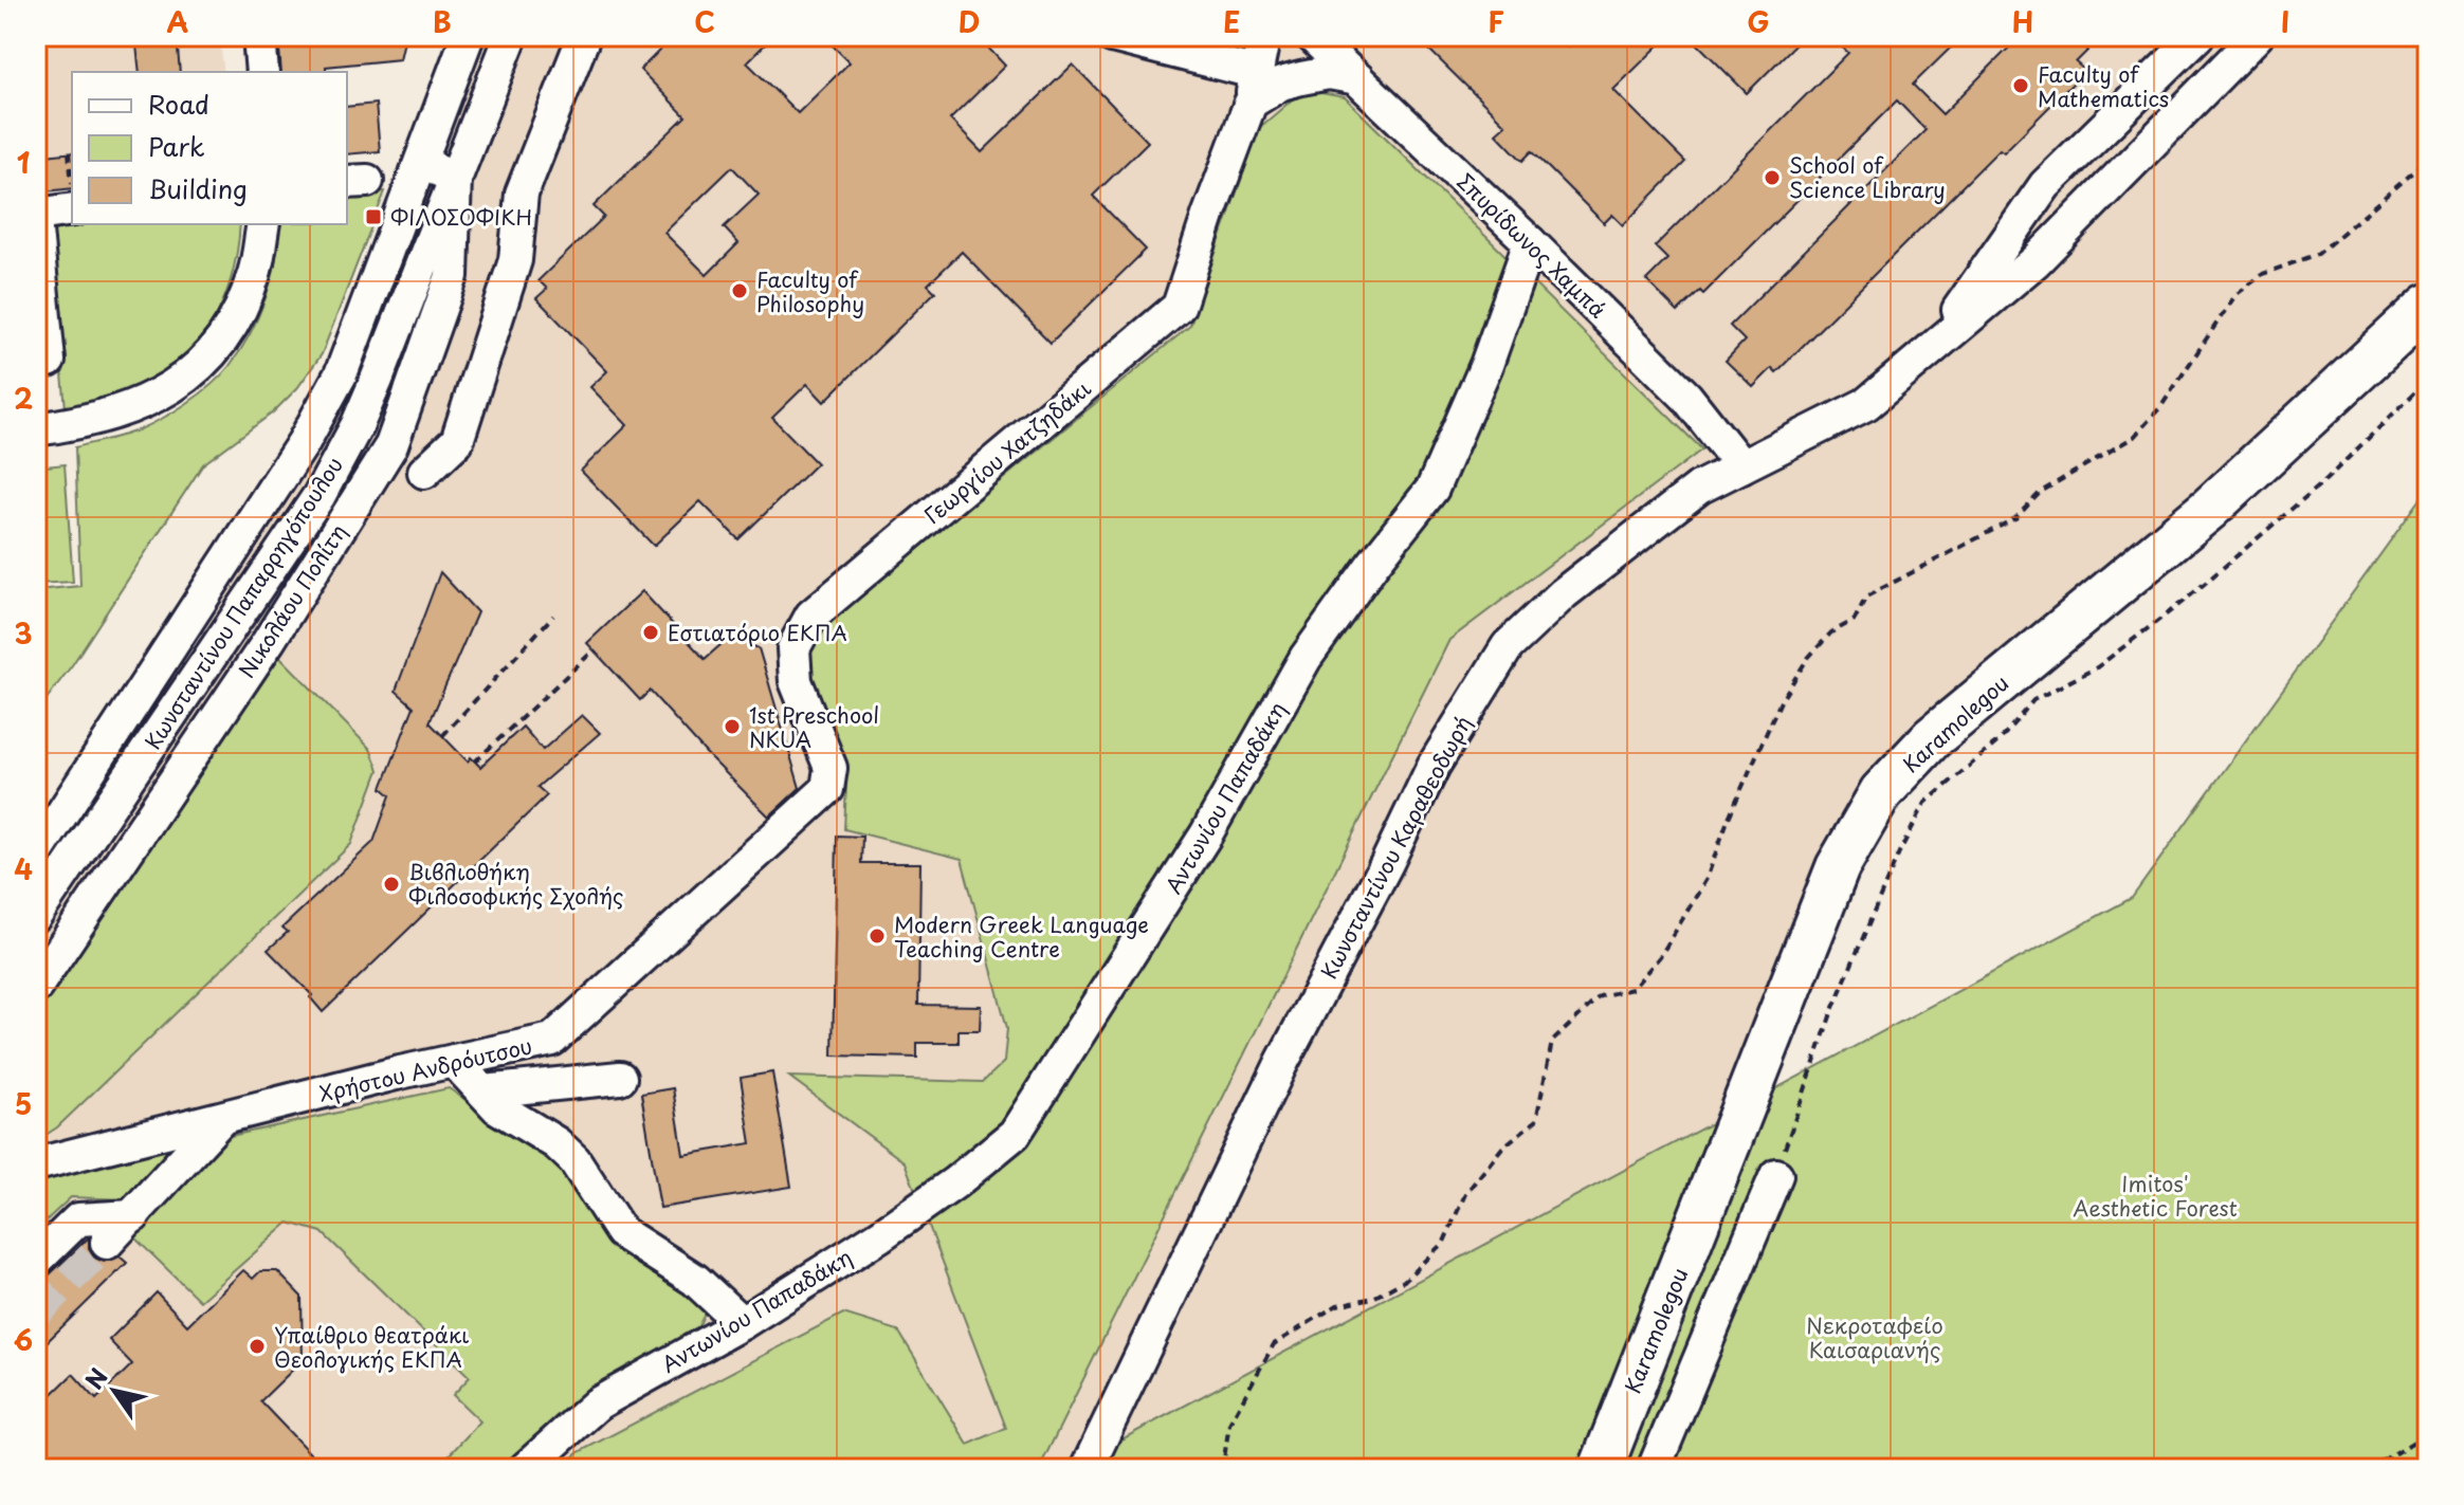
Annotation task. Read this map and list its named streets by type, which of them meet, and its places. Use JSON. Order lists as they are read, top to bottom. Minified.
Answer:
{"streets":{"main road":["Karamolegou"],"street":["Σπυρίδωνος Χαμπά","Γεωργίου Χατζηδάκι","Νικολάου Πολίτη","Κωνσταντίνου Παπαρρηγόπουλου","Αντωνίου Παπαδάκη","Κωνσταντίνου Καραθεοδωρή","Χρήστου Ανδρόυτσου"]},"crossings":[["Σπυρίδωνος Χαμπά","Αντωνίου Παπαδάκη"],["Σπυρίδωνος Χαμπά","Κωνσταντίνου Καραθεοδωρή"],["Γεωργίου Χατζηδάκι","Χρήστου Ανδρόυτσου"],["Νικολάου Πολίτη","Κωνσταντίνου Παπαρρηγόπουλου"]],"parks":["Imitos' Aesthetic Forest","Νεκροταφείο Καισαριανής"],"places":{"other":["Faculty of Mathematics","School of Science Library","Faculty of Philosophy","Εστιατόριο ΕΚΠΑ","1st Preschool NKUA","Βιβλιοθήκη Φιλοσοφικής Σχολής","Modern Greek Language Teaching Centre","Υπαίθριο θεατράκι Θεολογικής ΕΚΠΑ"],"transit":["ΦΙΛΟΣΟΦΙΚΗ"]},"legend":["Road","Park","Building"],"north":"top left","grid":{"columns":["A","B","C","D","E","F","G","H","I"],"rows":["1","2","3","4","5","6"]}}
